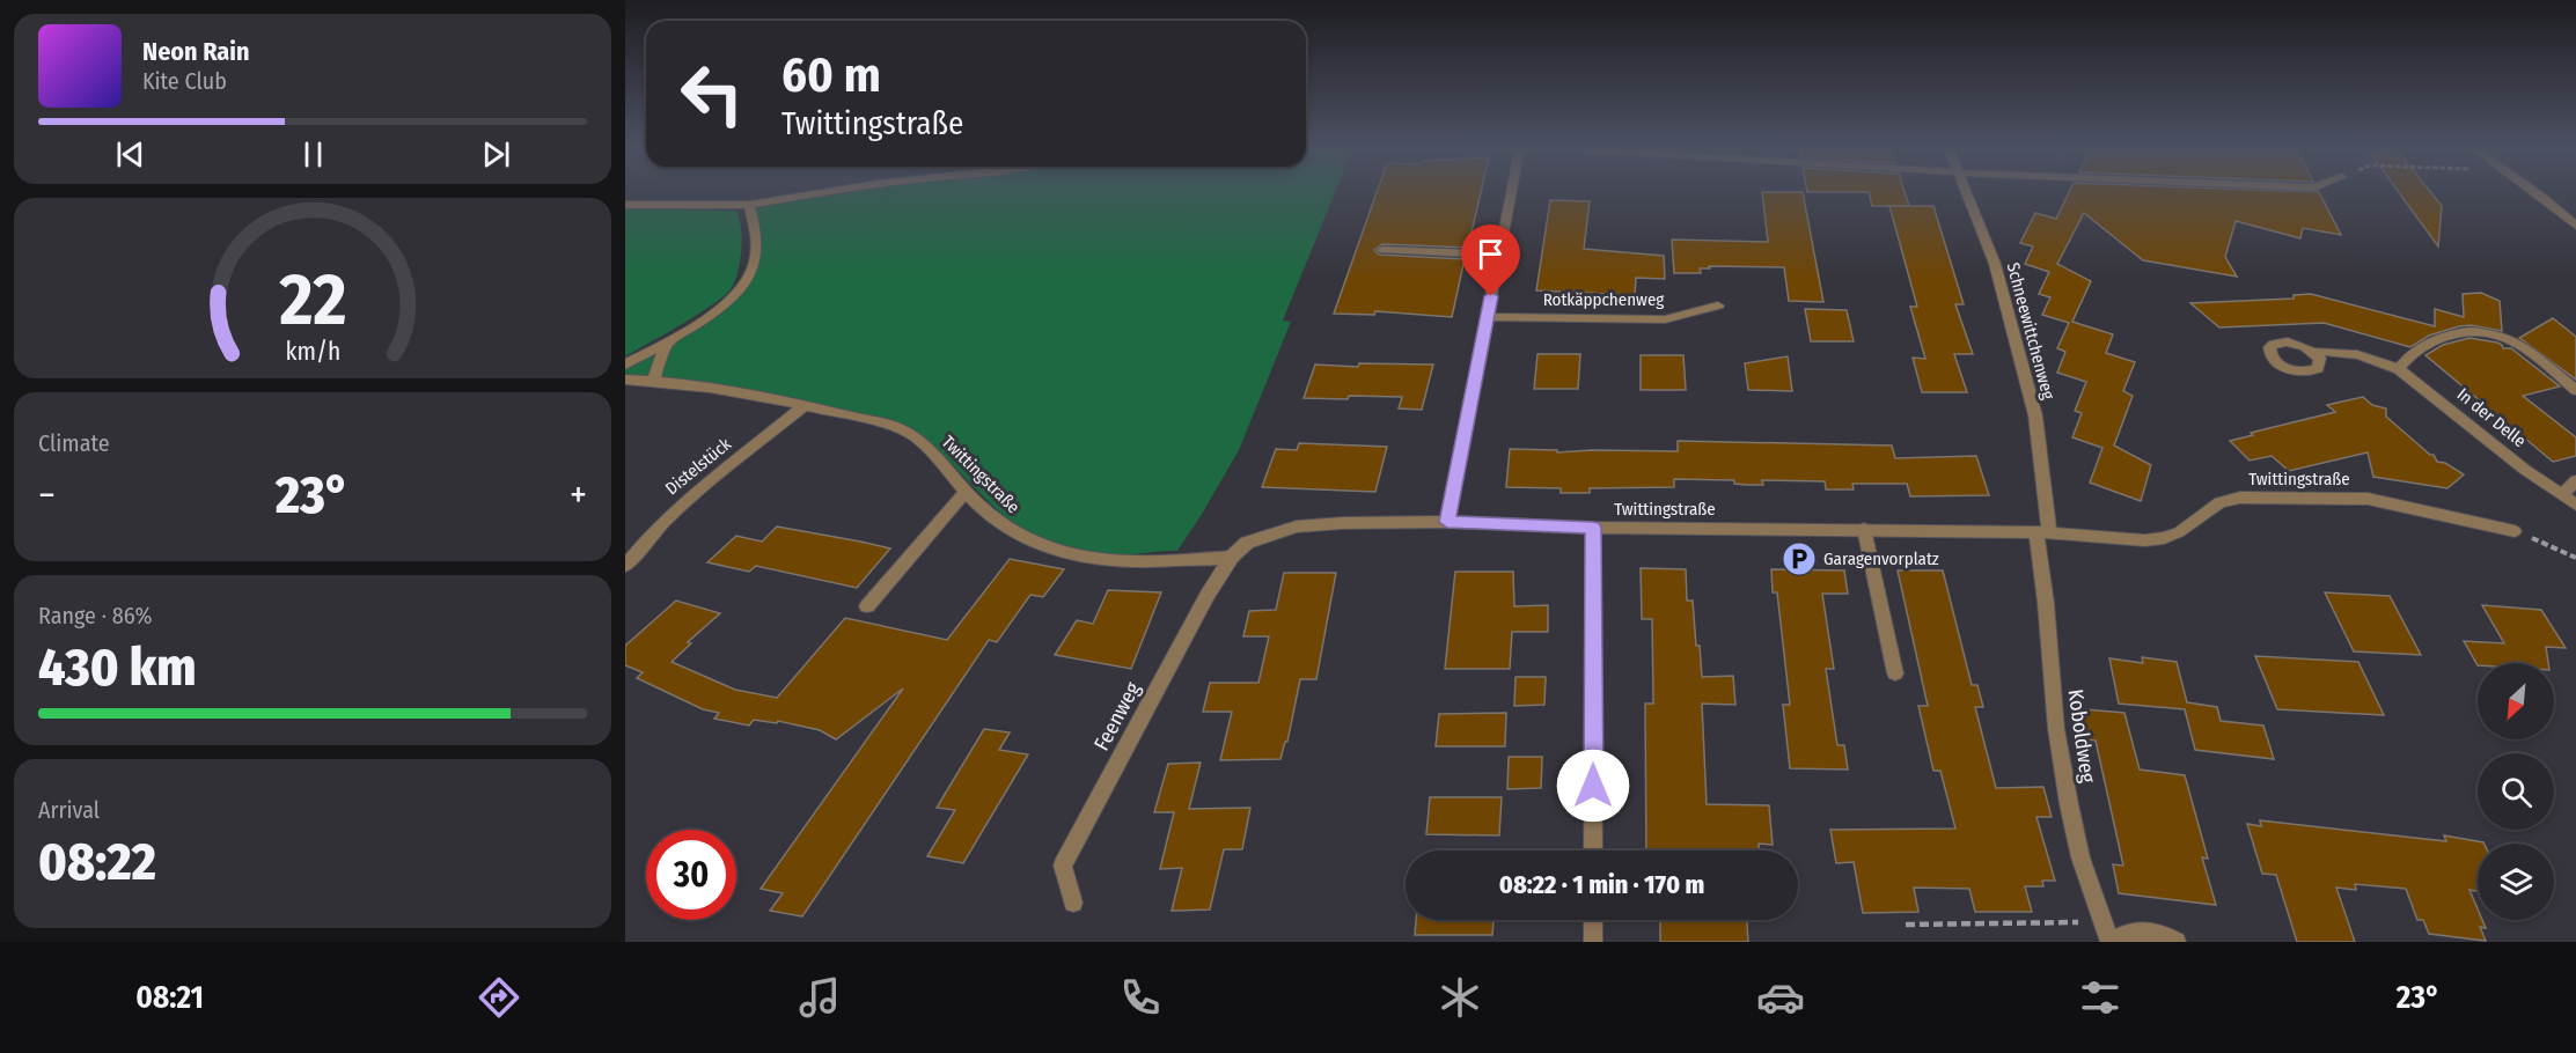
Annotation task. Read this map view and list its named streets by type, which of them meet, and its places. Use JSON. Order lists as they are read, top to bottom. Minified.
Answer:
{"streets":{"street":["Rotkäppchenweg","Schneewittchenweg","In der Delle","Distelstück","Twittingstraße","Feenweg","Koboldweg"]},"crossings":[["Schneewittchenweg","Twittingstraße"],["Schneewittchenweg","Koboldweg"],["Distelstück","Twittingstraße"],["Twittingstraße","Feenweg"],["Twittingstraße","Koboldweg"]],"places":{"parking":["Garagenvorplatz"]},"north":"bottom left","page":{"turn":["60 m","Twittingstraße"],"song":["Neon Rain","Kite Club"],"tile":["Climate",["Range · 86%","430 km"],["Arrival","08:22"]],"heat":["−","23°","+"],"limit":"30","trip":"08:22 · 1 min · 170 m","tabs":["08:21","23°"],"gauge":["22","km/h"]}}
